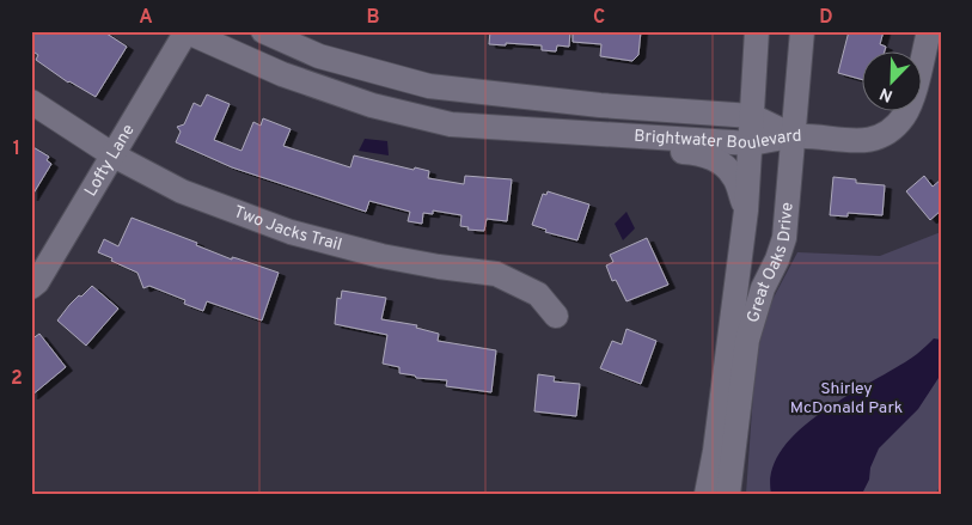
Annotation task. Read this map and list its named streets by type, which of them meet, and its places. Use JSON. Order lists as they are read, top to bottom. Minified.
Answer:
{"streets":{"street":["Brightwater Boulevard","Lofty Lane","Two Jacks Trail","Great Oaks Drive"]},"crossings":[["Brightwater Boulevard","Lofty Lane"],["Brightwater Boulevard","Great Oaks Drive"],["Lofty Lane","Two Jacks Trail"]],"parks":["Shirley McDonald Park"],"north":"bottom left","grid":{"columns":["A","B","C","D"],"rows":["1","2"]}}
